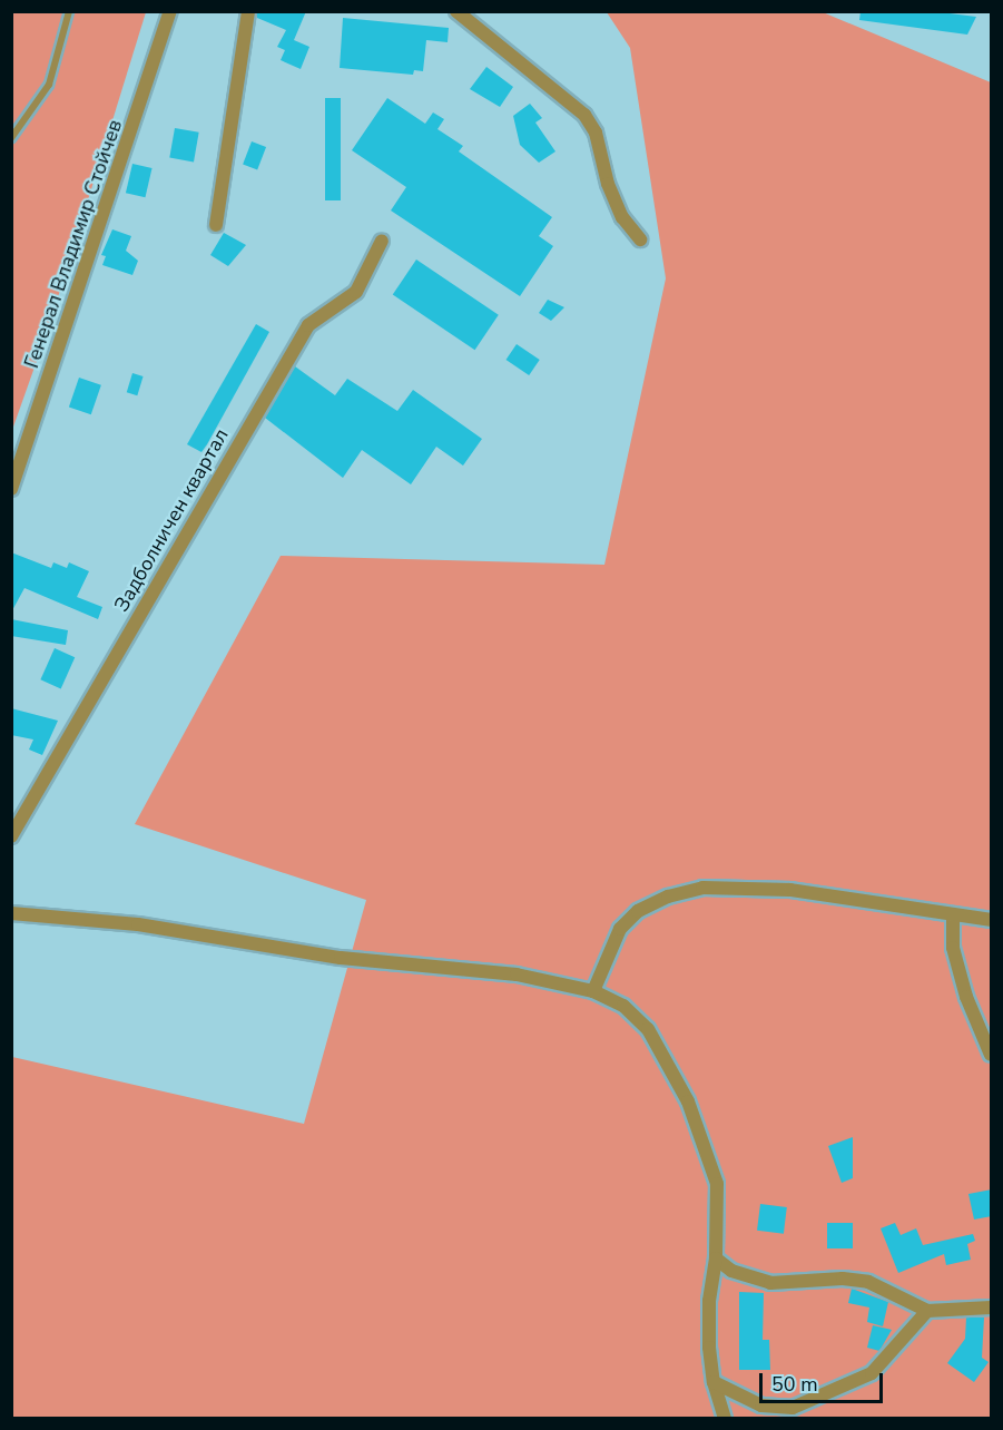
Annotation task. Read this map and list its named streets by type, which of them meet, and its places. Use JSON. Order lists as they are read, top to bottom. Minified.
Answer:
{"streets":{"street":["Генерал Владимир Стойчев","Задболничен квартал"]},"scale_bar":"50 m"}
